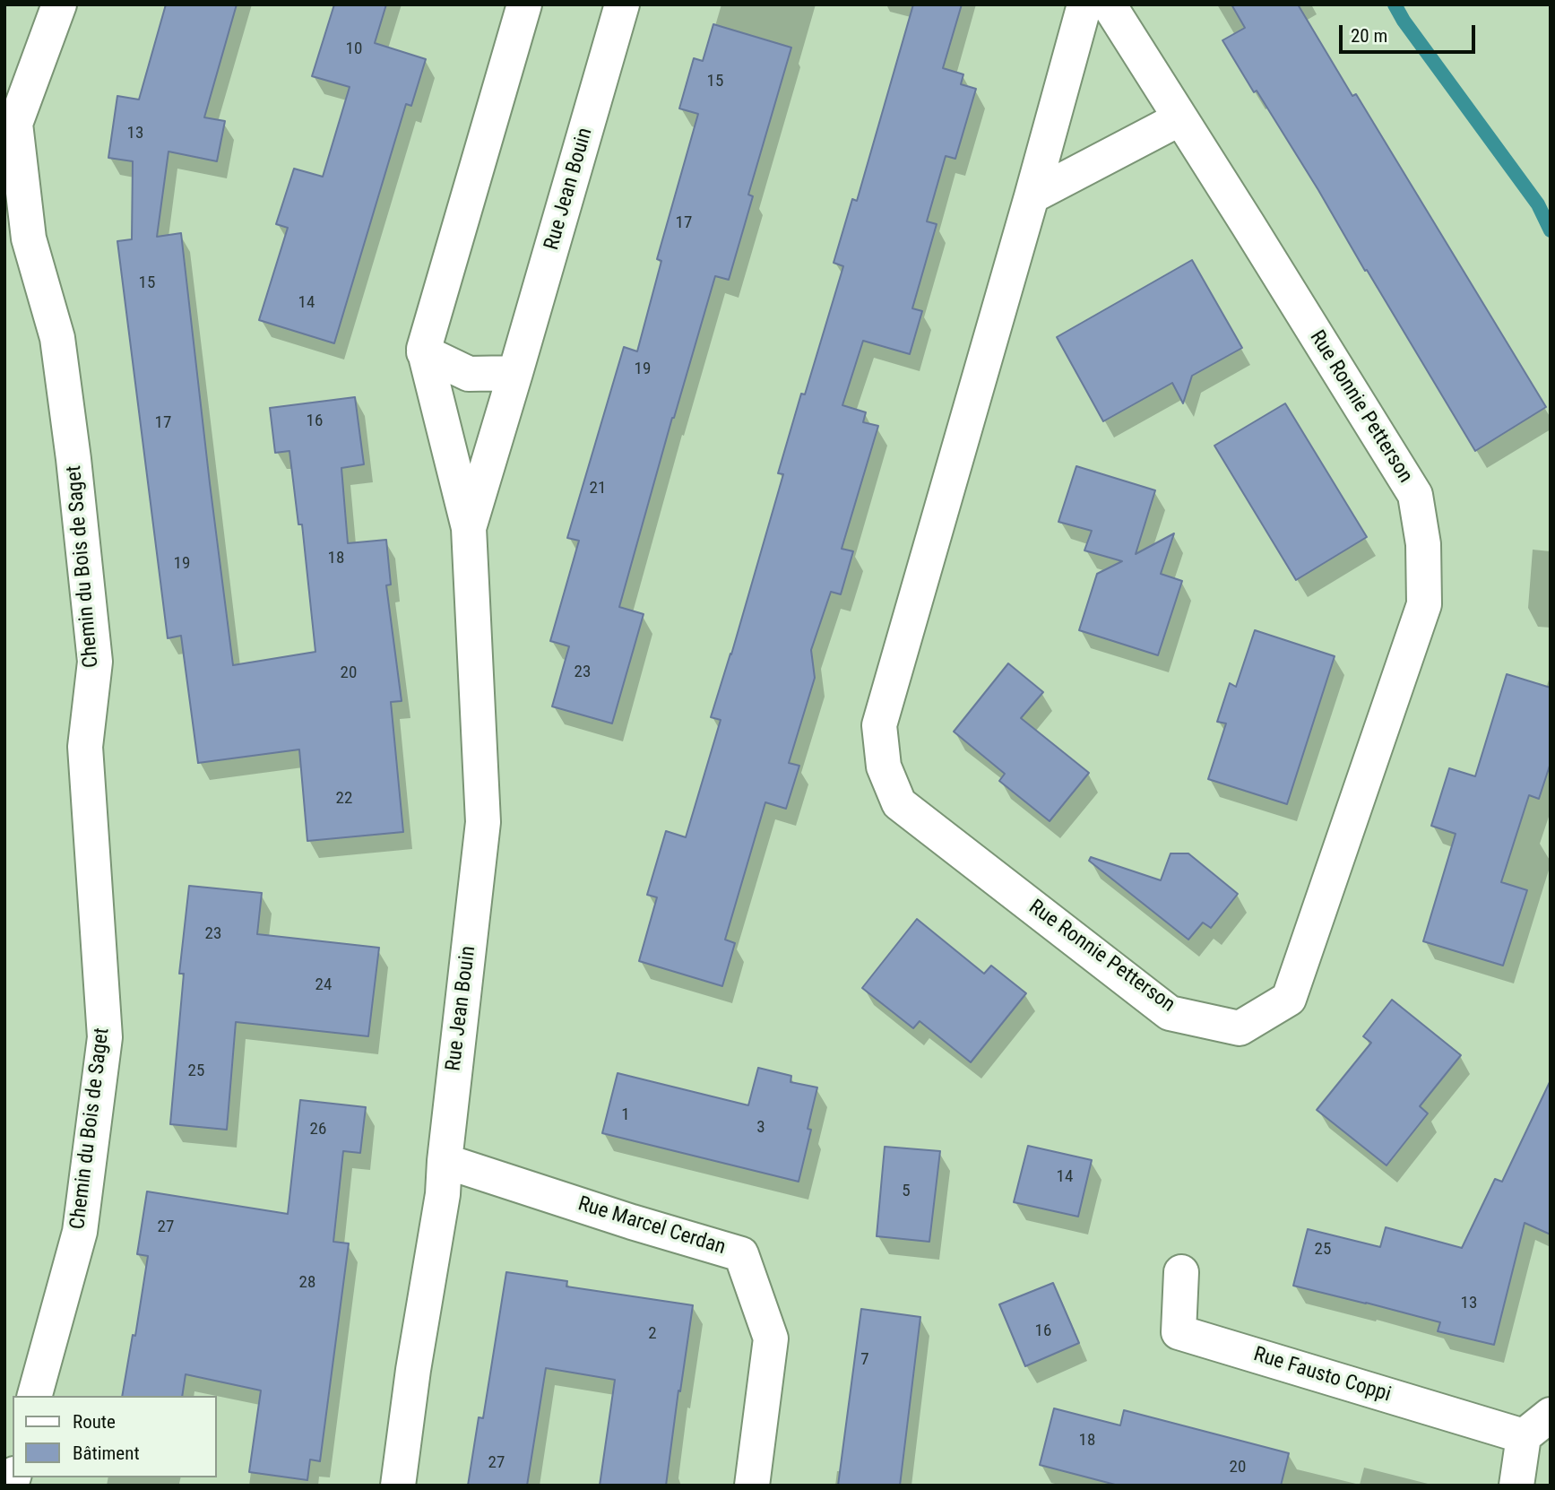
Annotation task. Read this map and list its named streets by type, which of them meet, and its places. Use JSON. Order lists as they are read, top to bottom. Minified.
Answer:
{"streets":{"street":["Rue Jean Bouin","Rue Ronnie Petterson","Chemin du Bois de Saget","Rue Marcel Cerdan","Rue Fausto Coppi"]},"crossings":[["Rue Jean Bouin","Rue Marcel Cerdan"]],"house_numbers":["10","15","13","17","15","14","19","16","17","21","18","19","23","20","22","23","24","25","1","3","26","14","5","27","25","28","13","16","2","7","18","27","20"],"legend":["Route","Bâtiment"],"scale_bar":"20 m"}
